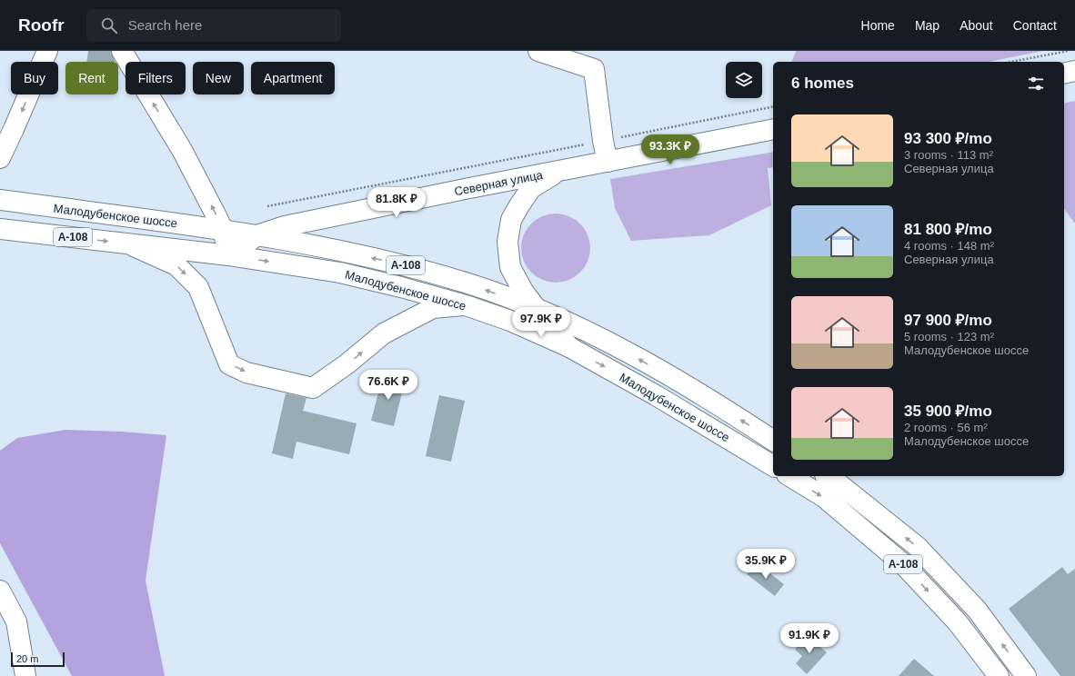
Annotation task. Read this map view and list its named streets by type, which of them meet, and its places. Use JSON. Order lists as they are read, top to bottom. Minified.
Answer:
{"streets":{"main road":["Северная улица","Малодубенское шоссе","А-108"]},"crossings":[["Северная улица","Малодубенское шоссе"]],"scale_bar":"20 m","page":{"header":"Roofr","search":"Search here","nav":["Home","Map","About","Contact"],"chip":["Buy","Rent","Filters","New","Apartment"],"heading":"6 homes","list":[{"name":"93 300 ₽/mo","note":"3 rooms · 113 m² · Северная улица"},{"name":"81 800 ₽/mo","note":"4 rooms · 148 m² · Северная улица"},{"name":"97 900 ₽/mo","note":"5 rooms · 123 m² · Малодубенское шоссе"},{"name":"35 900 ₽/mo","note":"2 rooms · 56 m² · Малодубенское шоссе"}],"price":["93.3K ₽","81.8K ₽","97.9K ₽","76.6K ₽","35.9K ₽","91.9K ₽"],"scale":"20 m"}}
